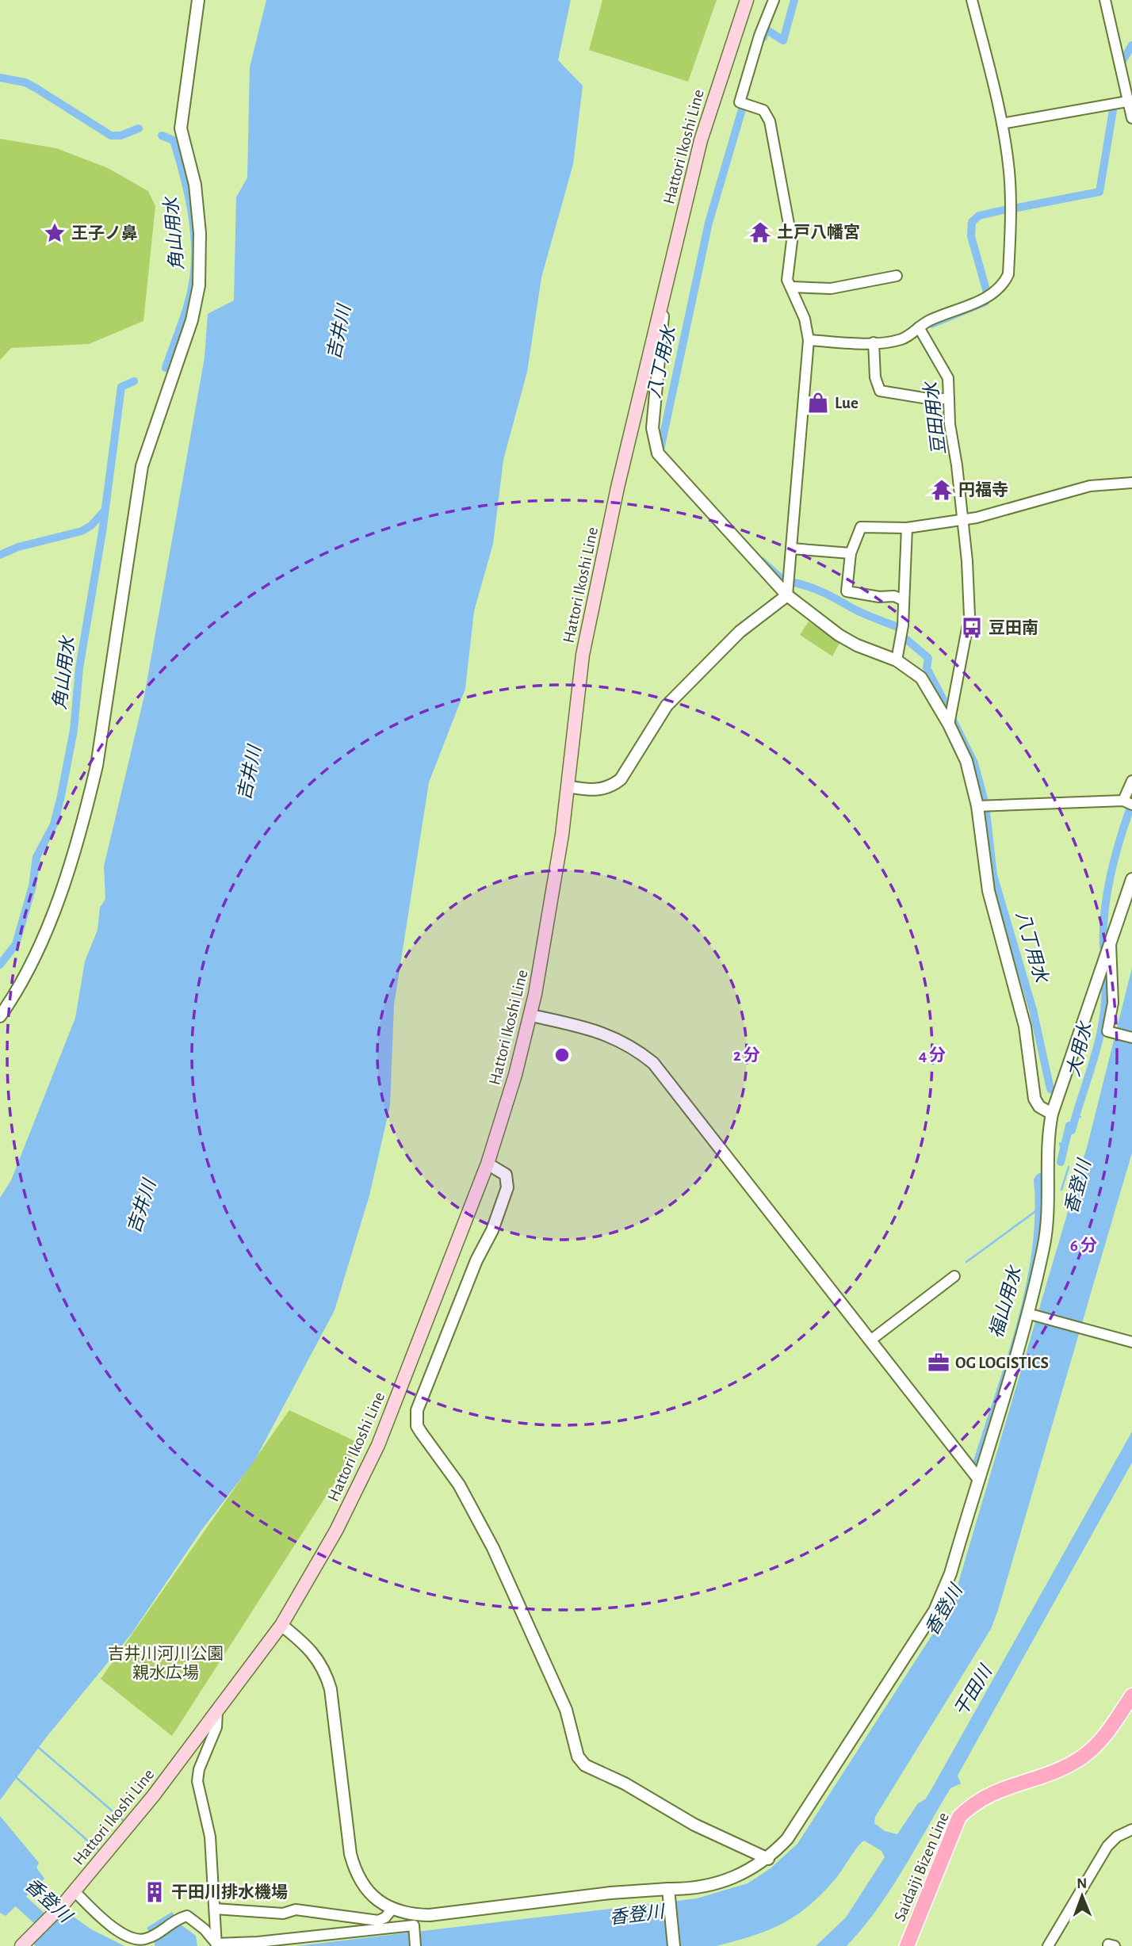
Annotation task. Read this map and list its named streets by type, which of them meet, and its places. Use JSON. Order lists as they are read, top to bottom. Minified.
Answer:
{"streets":{"main road":["Hattori Ikoshi Line","Saidaiji Bizen Line"]},"water":["角山用水","吉井川","八丁用水","豆田用水","大用水","香登川","福山用水","干田川"],"parks":["吉井川河川公園 親水広場"],"places":{"temple":["土戸八幡宮","円福寺"],"place":["王子ノ鼻"],"shop":["Lue"],"bus stop":["豆田南"],"office":["OG LOGISTICS"],"building":["干田川排水機場"]},"north":"top","rings":["2 分","4 分","6 分"]}
